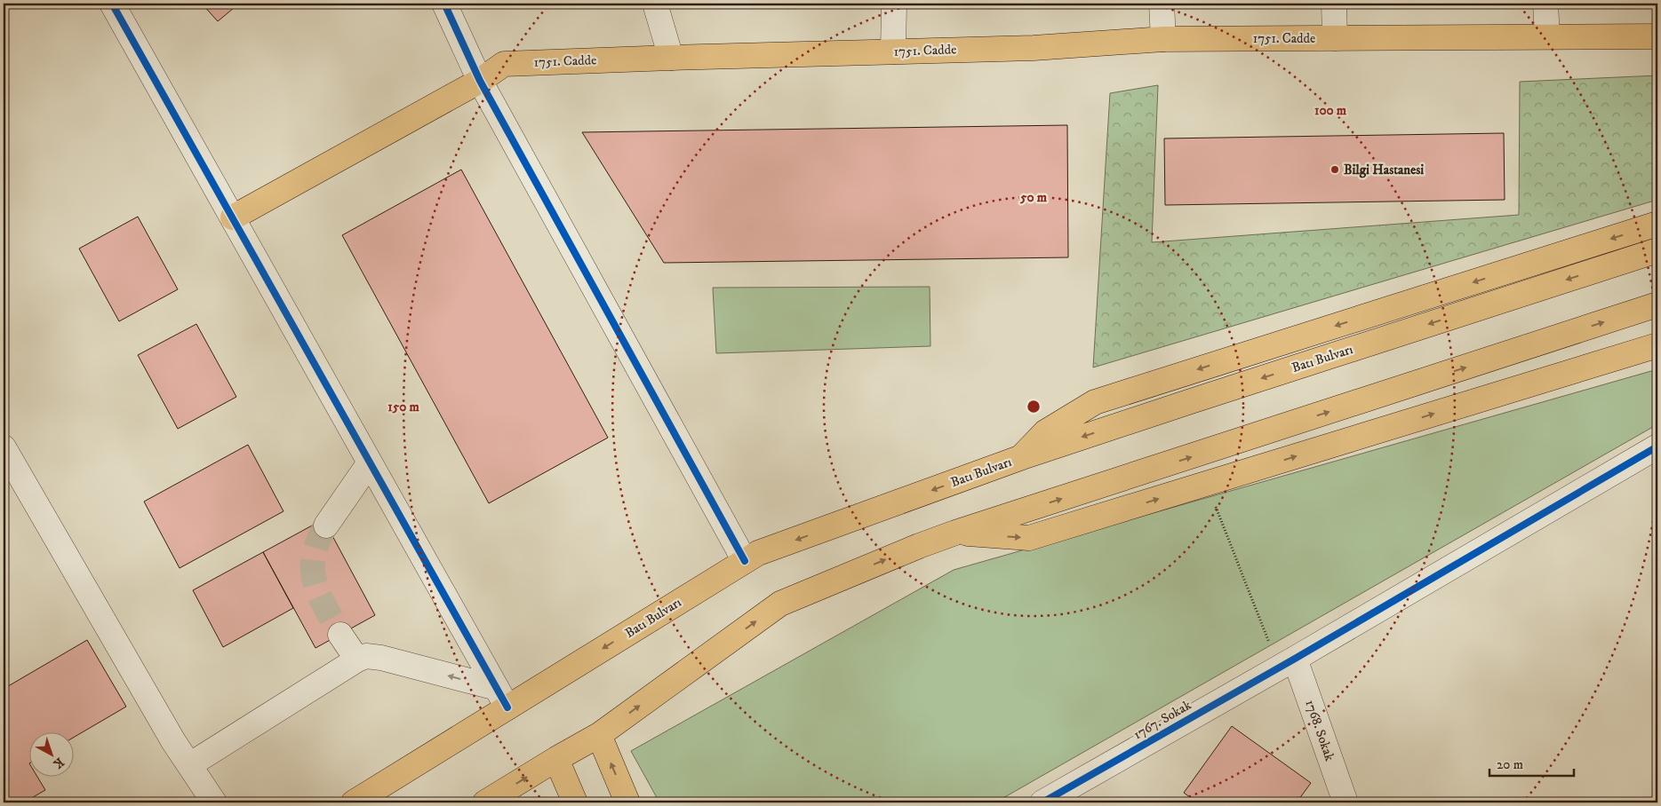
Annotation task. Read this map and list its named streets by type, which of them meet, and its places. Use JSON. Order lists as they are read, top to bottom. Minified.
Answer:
{"streets":{"main road":["1751. Cadde","Batı Bulvarı"],"street":["1767. Sokak","1768. Sokak"]},"crossings":[["1767. Sokak","1768. Sokak"]],"places":["Bilgi Hastanesi"],"scale_bar":"20 m","north":"bottom right","rings":["100 m","50 m","150 m"]}
